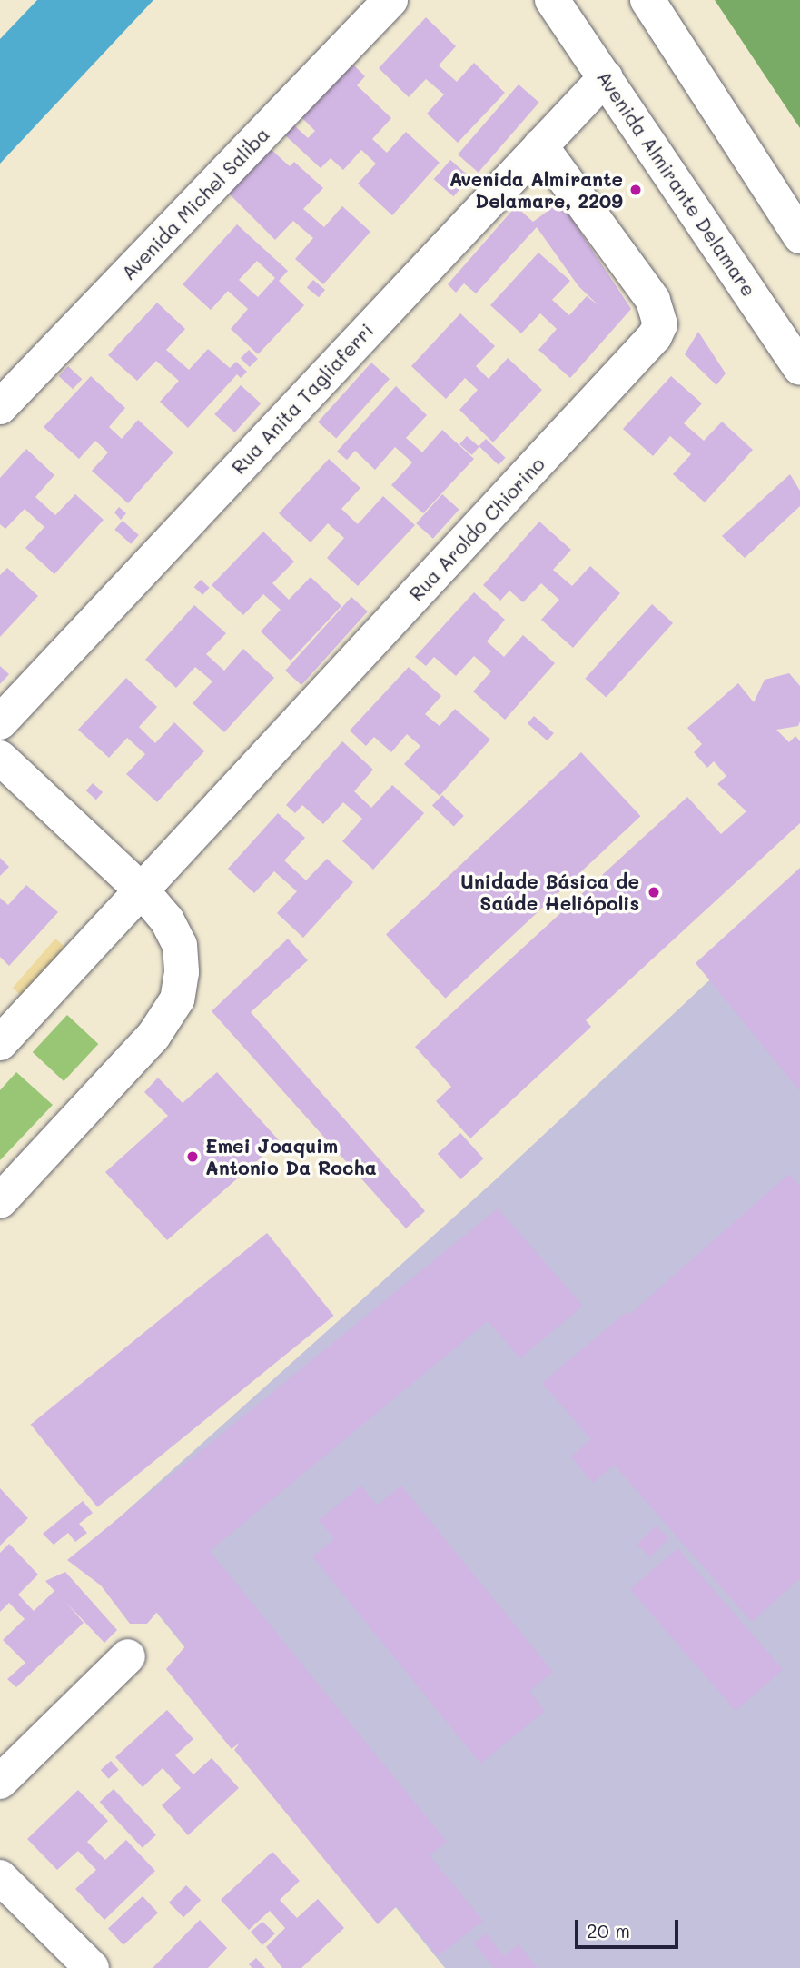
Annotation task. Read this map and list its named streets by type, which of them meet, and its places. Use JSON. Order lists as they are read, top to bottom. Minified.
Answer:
{"streets":{"street":["Avenida Almirante Delamare","Avenida Michel Saliba","Rua Anita Tagliaferri","Rua Aroldo Chiorino"]},"crossings":[["Avenida Almirante Delamare","Rua Anita Tagliaferri"],["Rua Anita Tagliaferri","Rua Aroldo Chiorino"]],"places":["Avenida Almirante Delamare, 2209","Unidade Básica de Saúde Heliópolis","Emei Joaquim Antonio Da Rocha"],"scale_bar":"20 m"}
